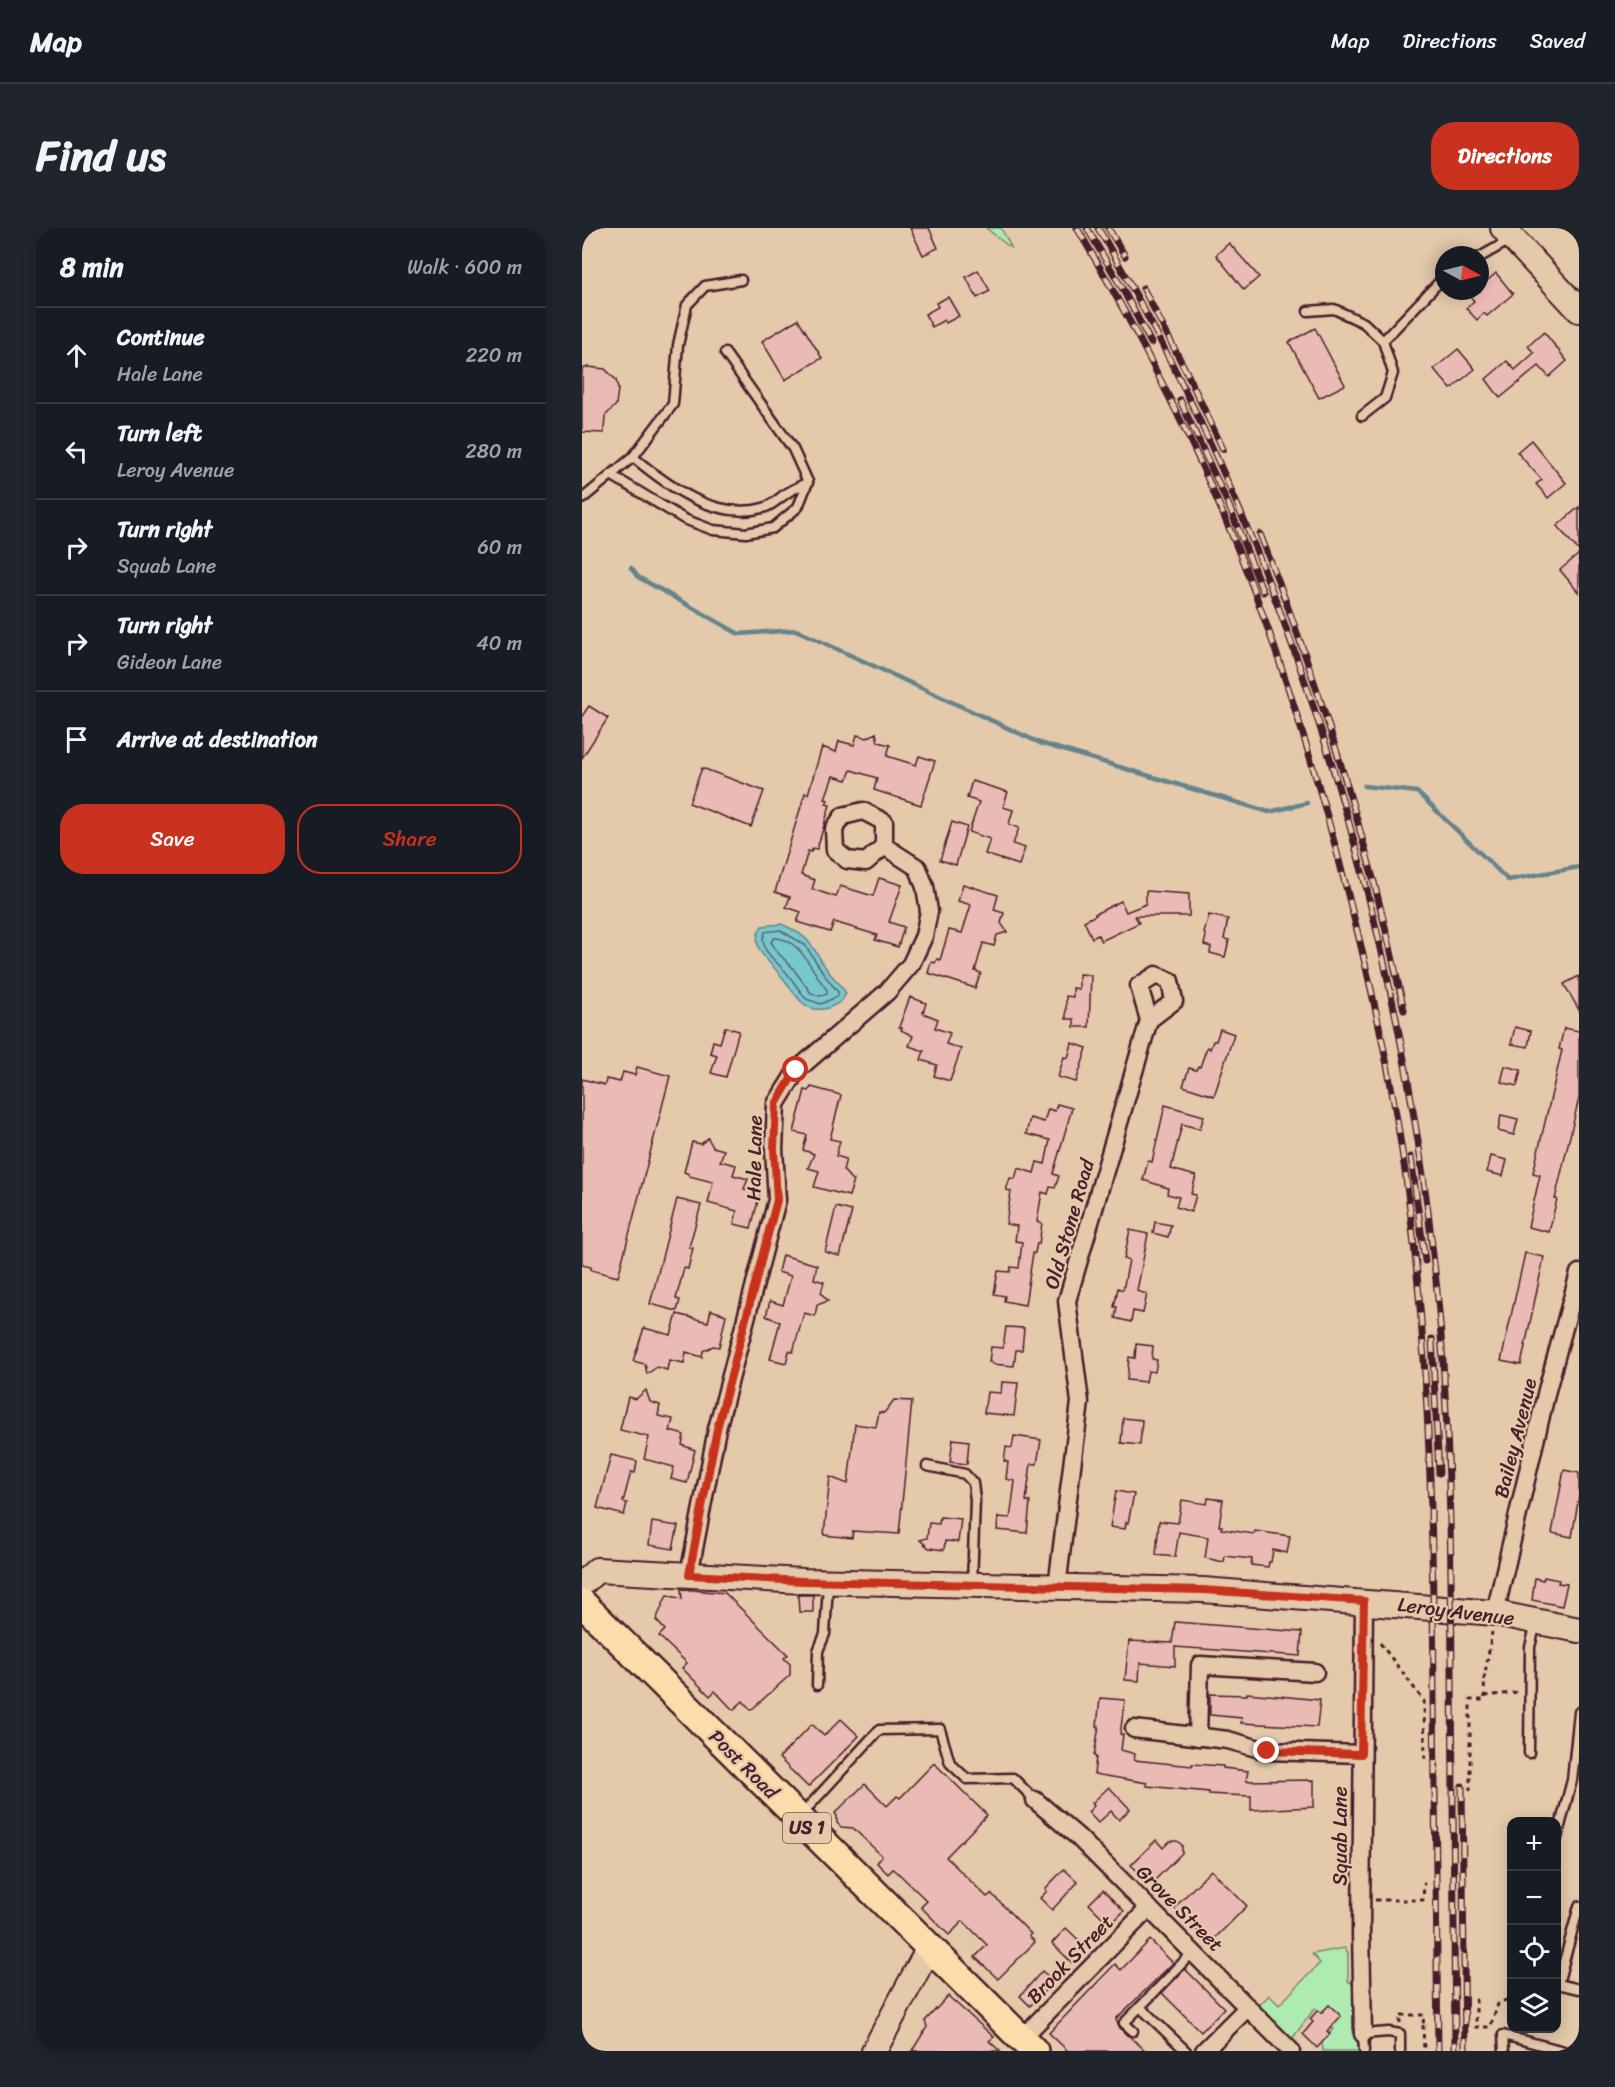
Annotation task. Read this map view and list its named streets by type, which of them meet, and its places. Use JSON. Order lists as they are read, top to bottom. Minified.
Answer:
{"streets":{"main road":["Post Road","US 1"],"street":["Hale Lane","Old Stone Road","Bailey Avenue","Leroy Avenue","Squab Lane","Grove Street","Brook Street"]},"crossings":[["Hale Lane","Leroy Avenue"],["Old Stone Road","Leroy Avenue"],["Bailey Avenue","Leroy Avenue"],["Leroy Avenue","Squab Lane"],["Post Road","Brook Street"],["Grove Street","Brook Street"]],"north":"right","page":{"header":"Map","nav":["Map","Directions","Saved"],"title":"Find us","buttons":["Directions",["Save","Share"]],"heading":["8 min","Walk · 600 m"],"list":[["Continue","Hale Lane","220 m"],["Turn left","Leroy Avenue","280 m"],["Turn right","Squab Lane","60 m"],["Turn right","Gideon Lane","40 m"],"Arrive at destination"],"map_buttons":["+","−"]}}
